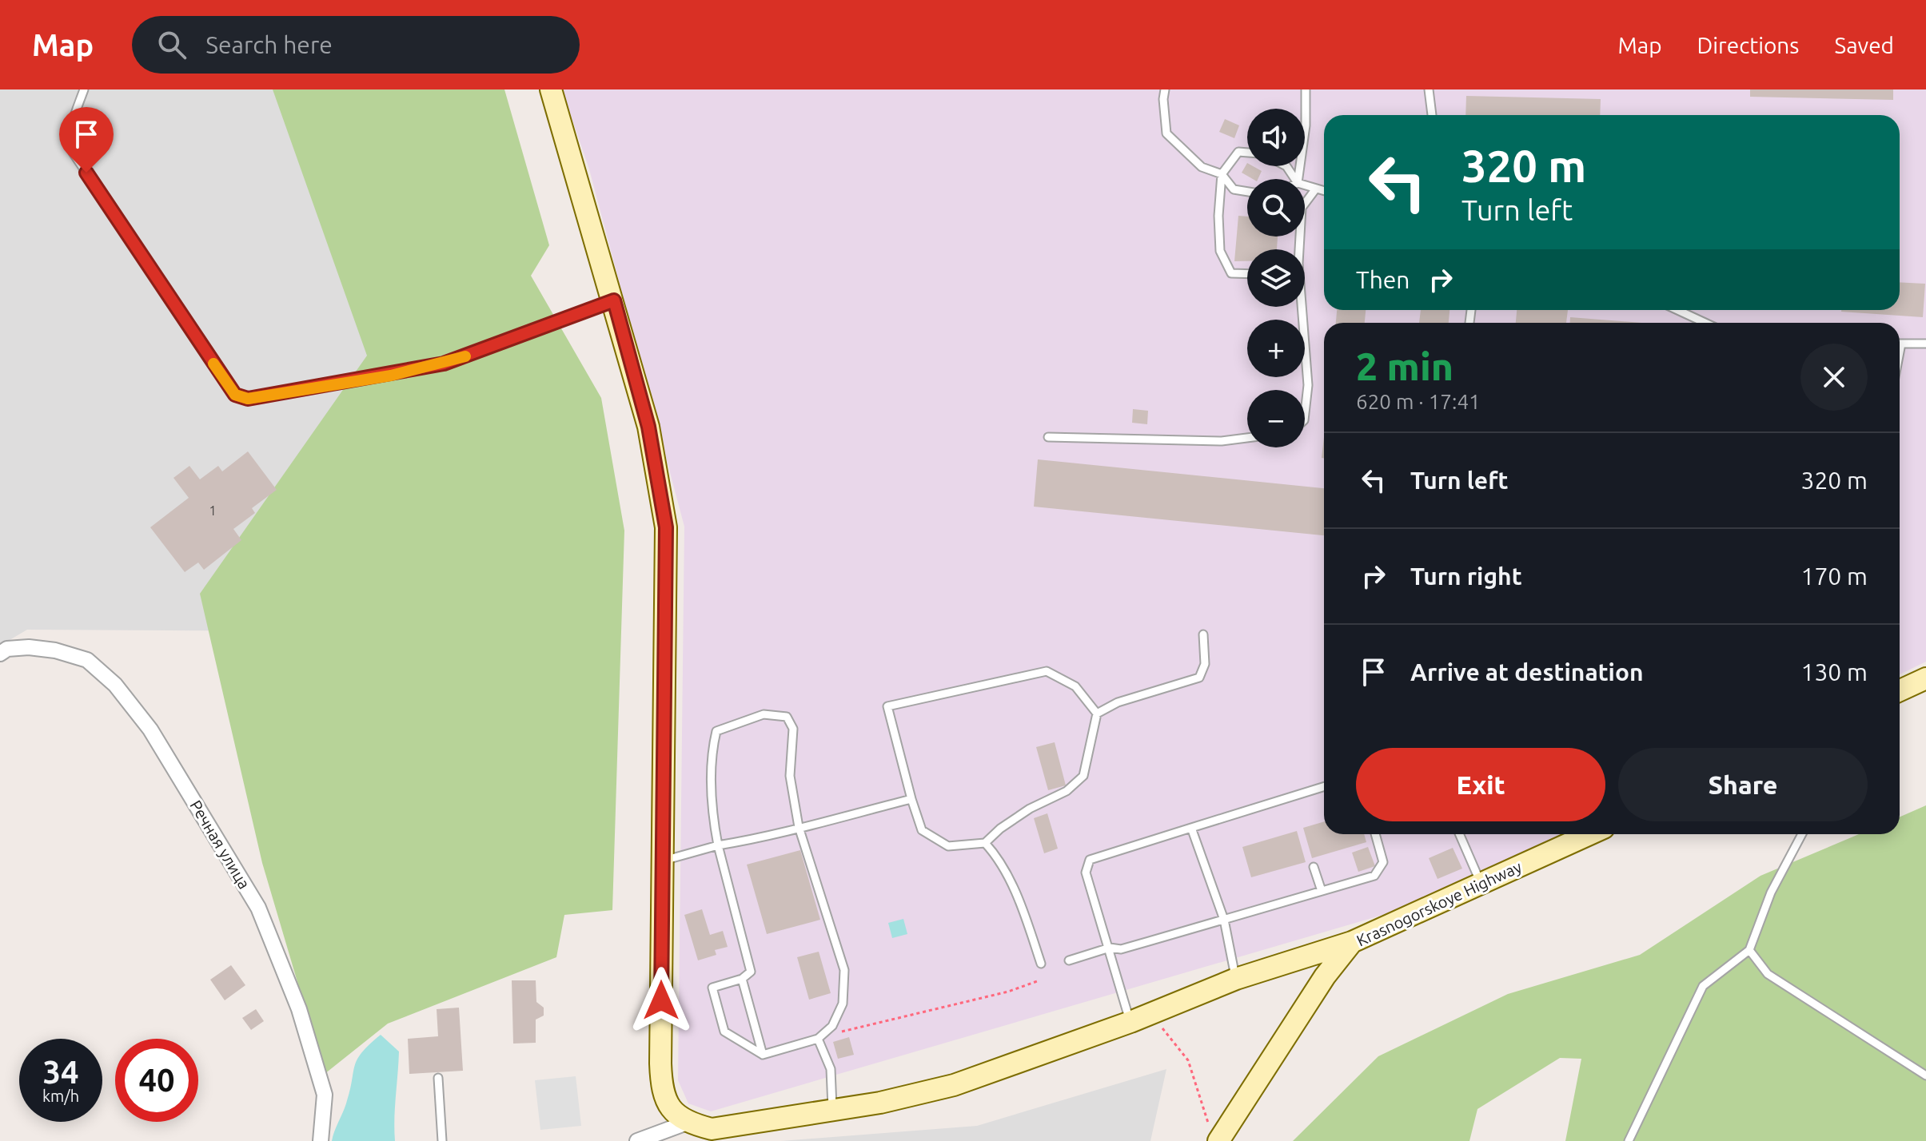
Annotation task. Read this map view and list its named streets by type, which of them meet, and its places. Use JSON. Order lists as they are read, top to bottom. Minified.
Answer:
{"streets":{"street":["Речная улица","Krasnogorskoye Highway"]},"house_numbers":["1"],"page":{"header":"Map","search":"Search here","nav":["Map","Directions","Saved"],"map_buttons":["+","−"],"turn":["320 m","Turn left"],"then":"Then","heading":["2 min","620 m · 17:41"],"list":[{"name":"Turn left","value":"320 m"},{"name":"Turn right","value":"170 m"},{"name":"Arrive at destination","value":"130 m"}],"buttons":["Exit","Share"],"speed":"34 km/h","limit":"40"}}
